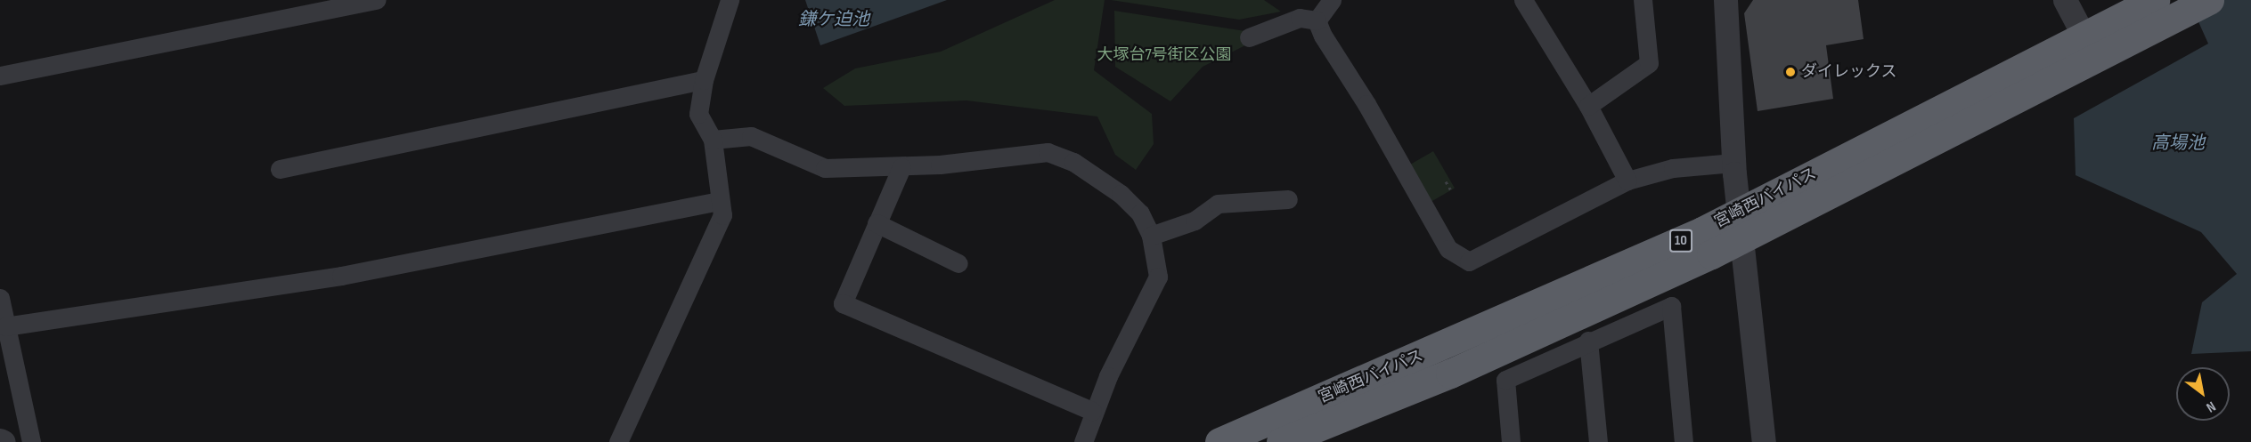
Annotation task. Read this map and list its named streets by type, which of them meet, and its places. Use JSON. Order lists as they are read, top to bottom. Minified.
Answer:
{"streets":{"highway":["宮崎西バイパス","10"]},"water":["鎌ケ迫池","高場池"],"parks":["大塚台7号街区公園"],"places":["ダイレックス"],"north":"bottom right"}
